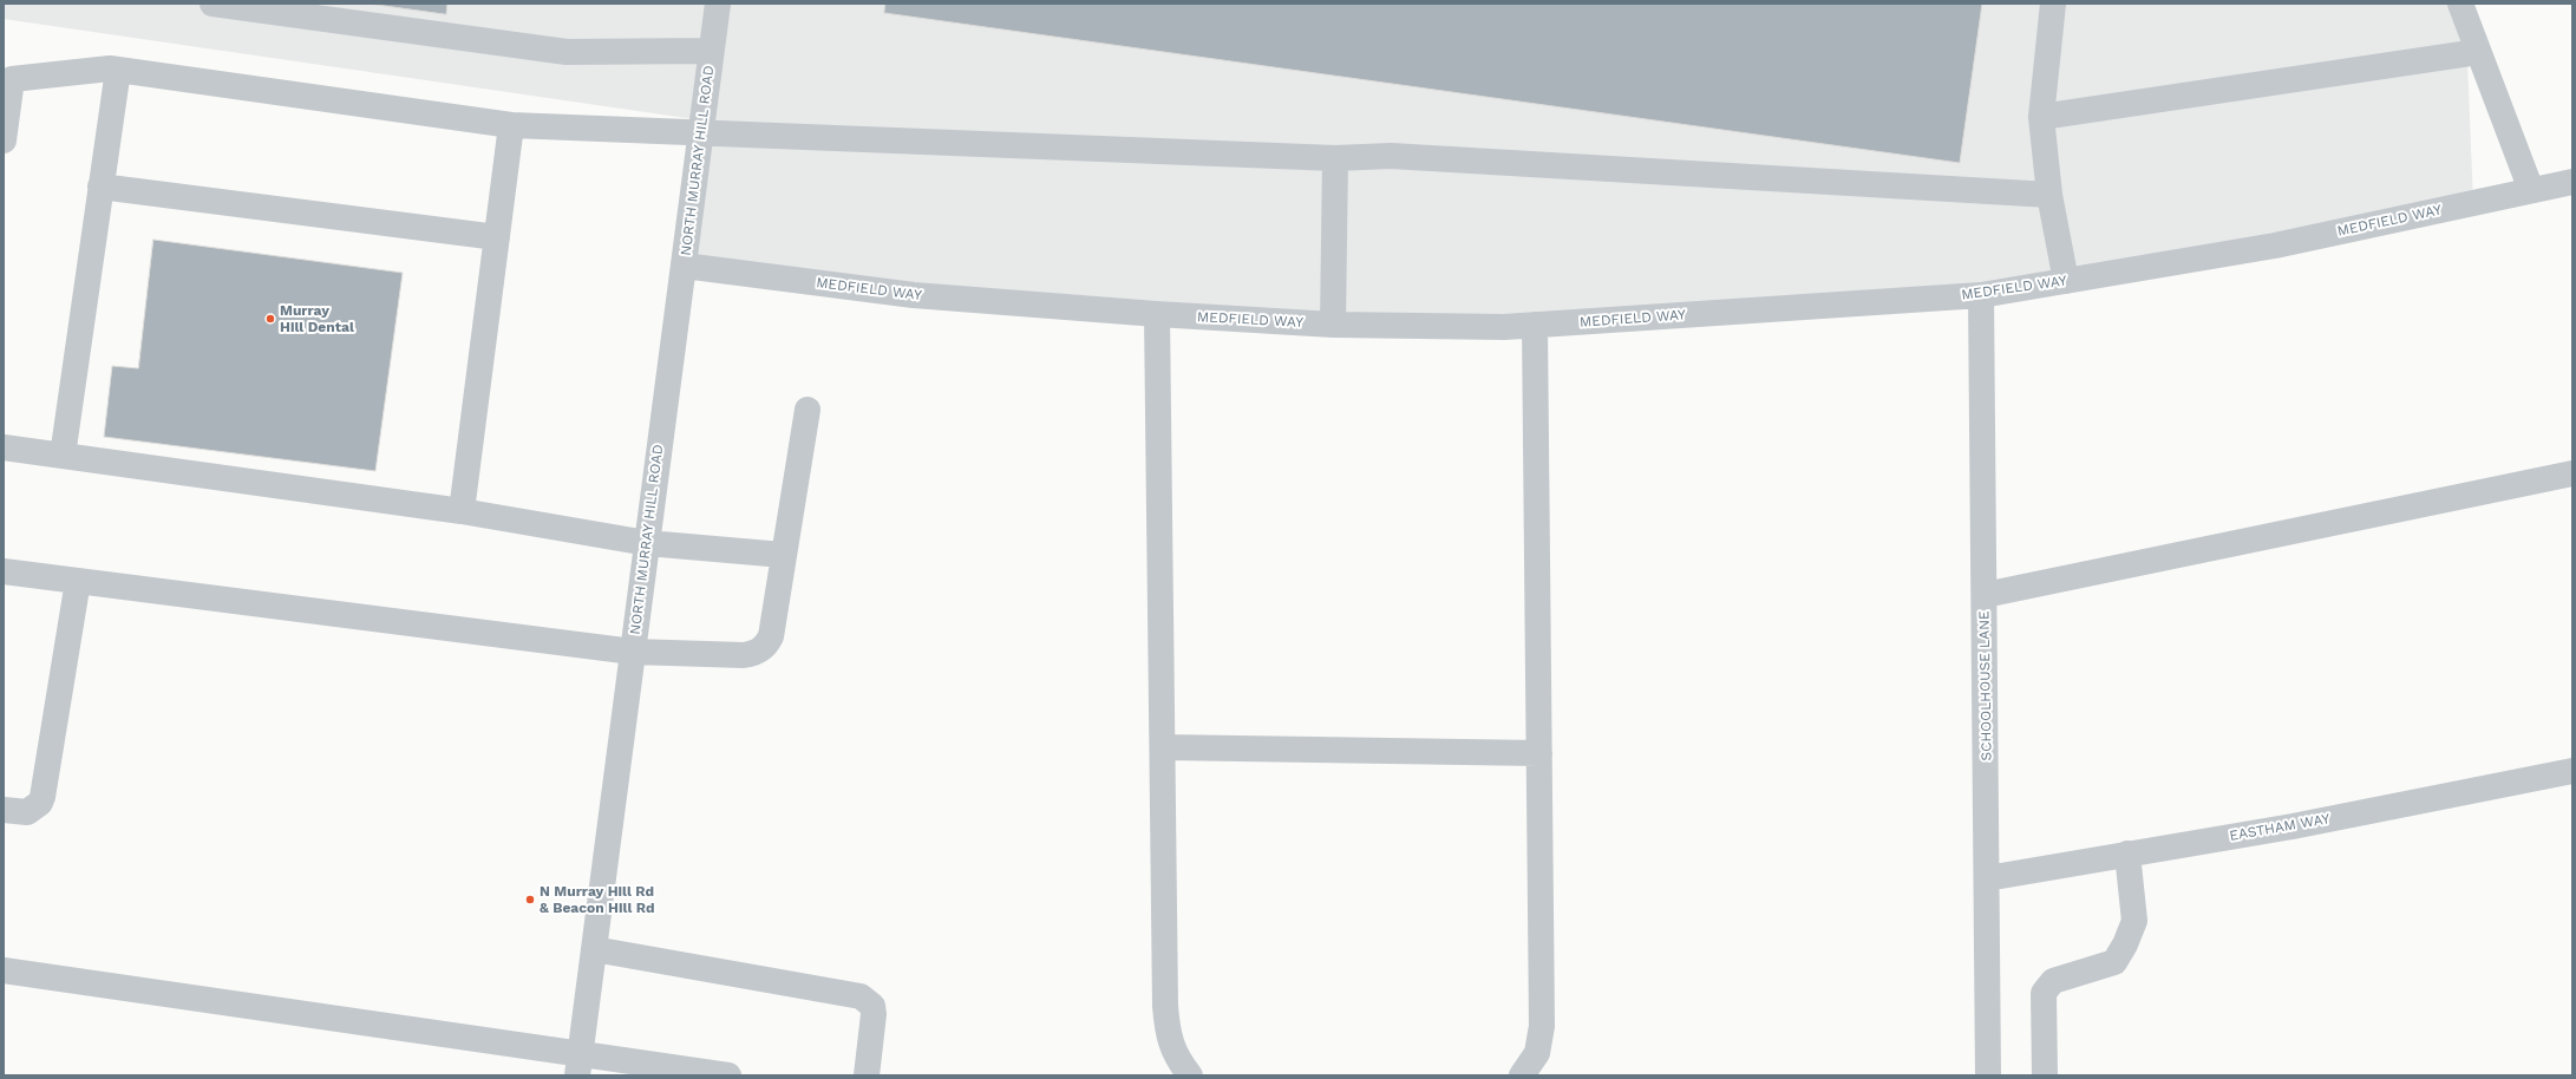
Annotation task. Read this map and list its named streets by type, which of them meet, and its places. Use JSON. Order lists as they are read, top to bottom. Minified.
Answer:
{"streets":{"street":["NORTH MURRAY HILL ROAD","MEDFIELD WAY","SCHOOLHOUSE LANE","EASTHAM WAY"]},"crossings":[["NORTH MURRAY HILL ROAD","MEDFIELD WAY"],["MEDFIELD WAY","SCHOOLHOUSE LANE"],["SCHOOLHOUSE LANE","EASTHAM WAY"]],"places":["Murray Hill Dental","N Murray Hill Rd & Beacon Hill Rd"]}
